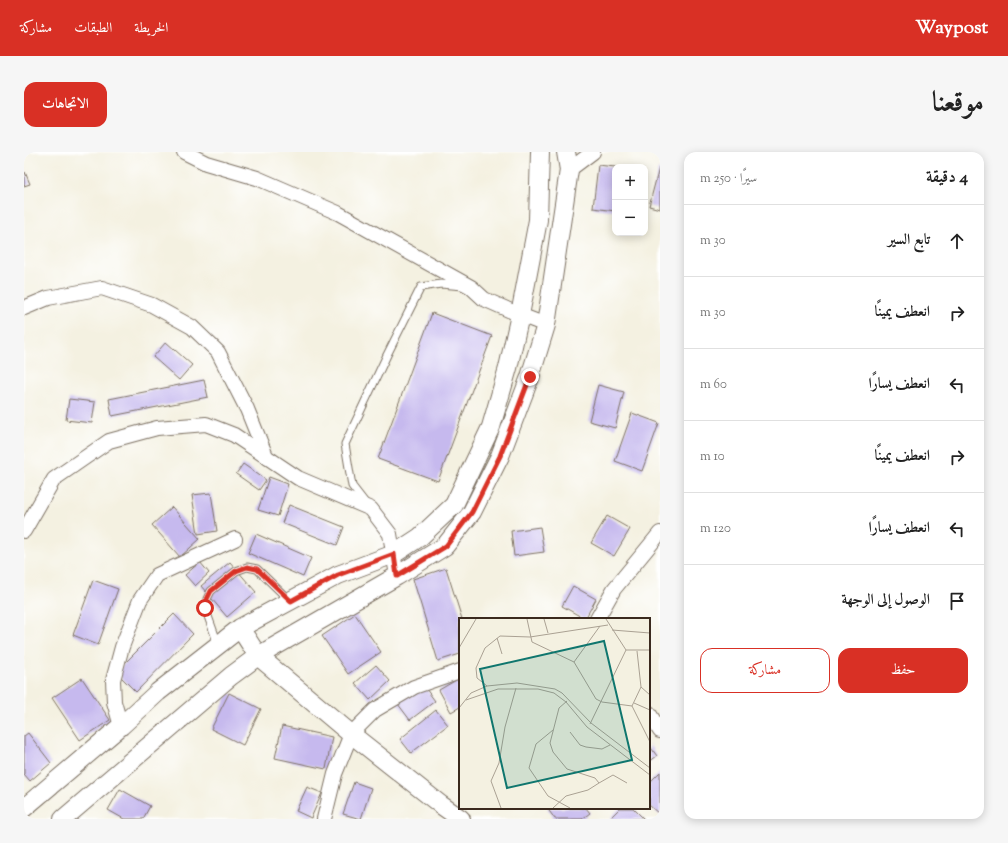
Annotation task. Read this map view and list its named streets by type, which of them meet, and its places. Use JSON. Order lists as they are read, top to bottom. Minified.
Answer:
{"page":{"header":"Waypost","nav":["الخريطة","الطبقات","مشاركة"],"title":"موقعنا","buttons":["الاتجاهات",["حفظ","مشاركة"]],"heading":["4 دقيقة","سيرًا · 250 m"],"map_buttons":["+","−"],"list":[["تابع السير","30 m"],["انعطف يمينًا","30 m"],["انعطف يسارًا","60 m"],["انعطف يمينًا","10 m"],["انعطف يسارًا","120 m"],"الوصول إلى الوجهة"]}}
